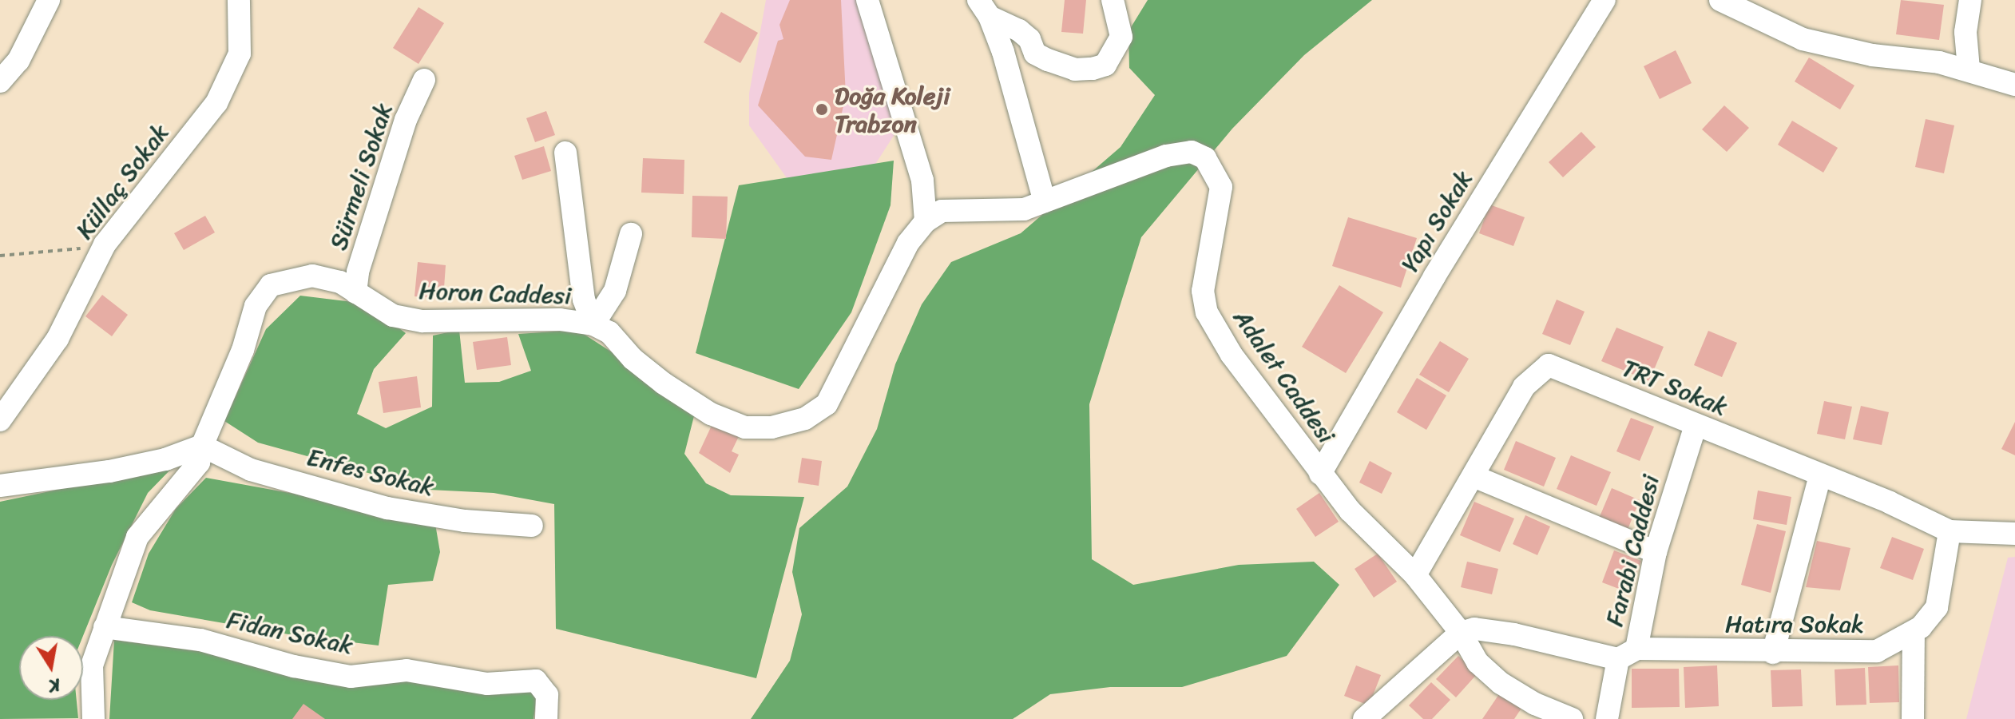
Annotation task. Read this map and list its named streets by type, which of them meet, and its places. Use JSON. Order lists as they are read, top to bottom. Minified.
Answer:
{"streets":{"street":["Sürmeli Sokak","Küllaç Sokak","Yapı Sokak","Horon Caddesi","Adalet Caddesi","TRT Sokak","Enfes Sokak","Farabi Caddesi","Hatıra Sokak","Fidan Sokak"]},"crossings":[["Sürmeli Sokak","Horon Caddesi"],["Yapı Sokak","Adalet Caddesi"],["Horon Caddesi","Adalet Caddesi"],["Horon Caddesi","Enfes Sokak"],["Horon Caddesi","Fidan Sokak"],["Adalet Caddesi","TRT Sokak"],["TRT Sokak","Farabi Caddesi"],["TRT Sokak","Hatıra Sokak"],["Farabi Caddesi","Hatıra Sokak"]],"places":["Doğa Koleji Trabzon"],"north":"bottom"}
